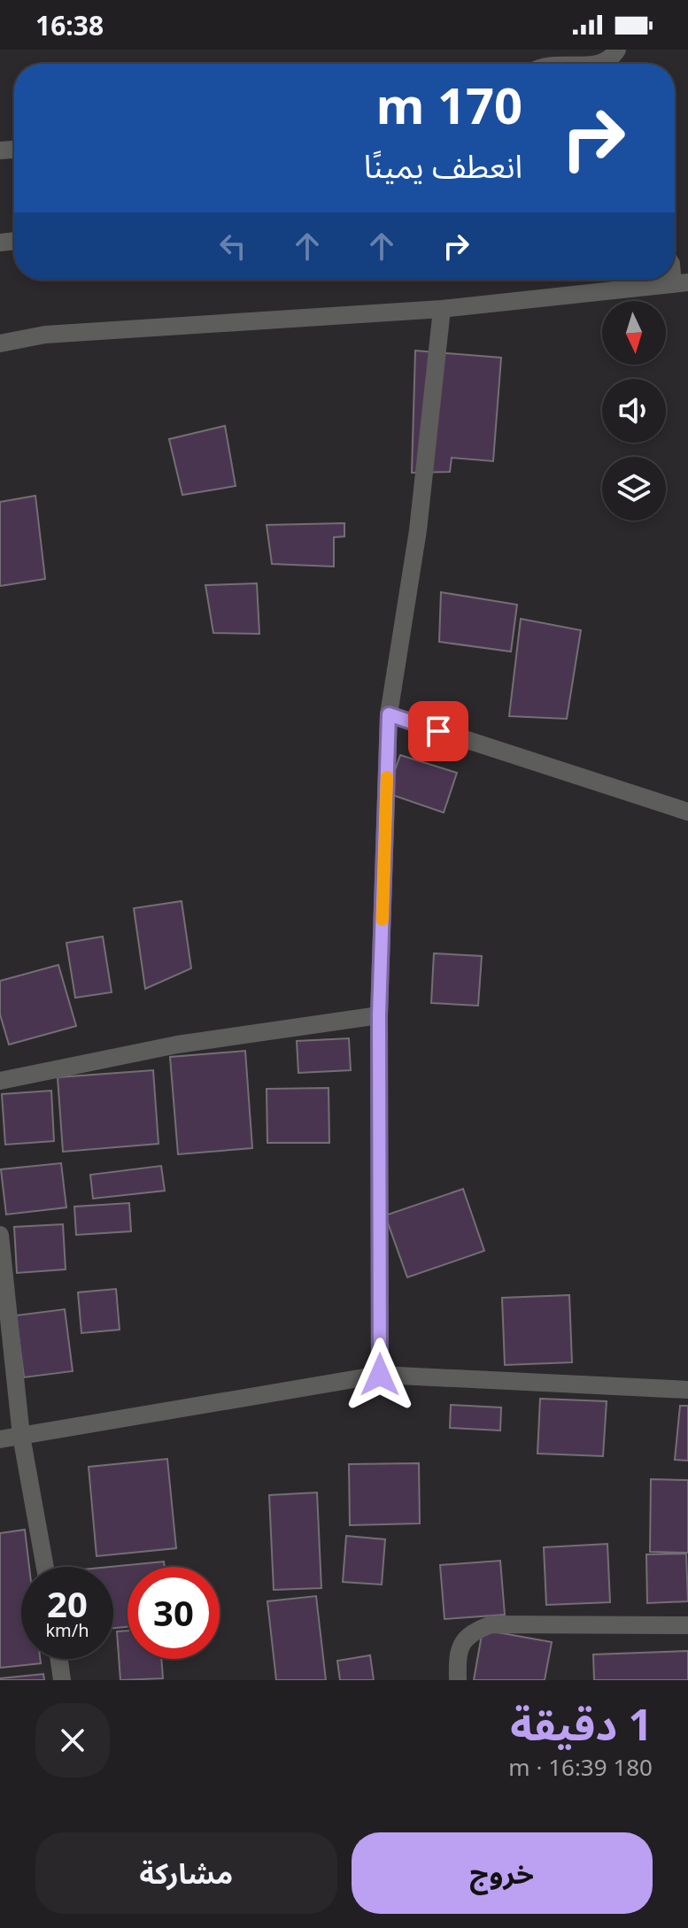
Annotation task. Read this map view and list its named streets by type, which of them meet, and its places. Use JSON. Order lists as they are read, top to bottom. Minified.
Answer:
{"north":"bottom","page":{"status":"16:38","turn":["170 m","انعطف يمينًا"],"speed":"20 km/h","limit":"30","heading":["1 دقيقة","180 m · 16:39"],"buttons":["خروج","مشاركة"]}}
